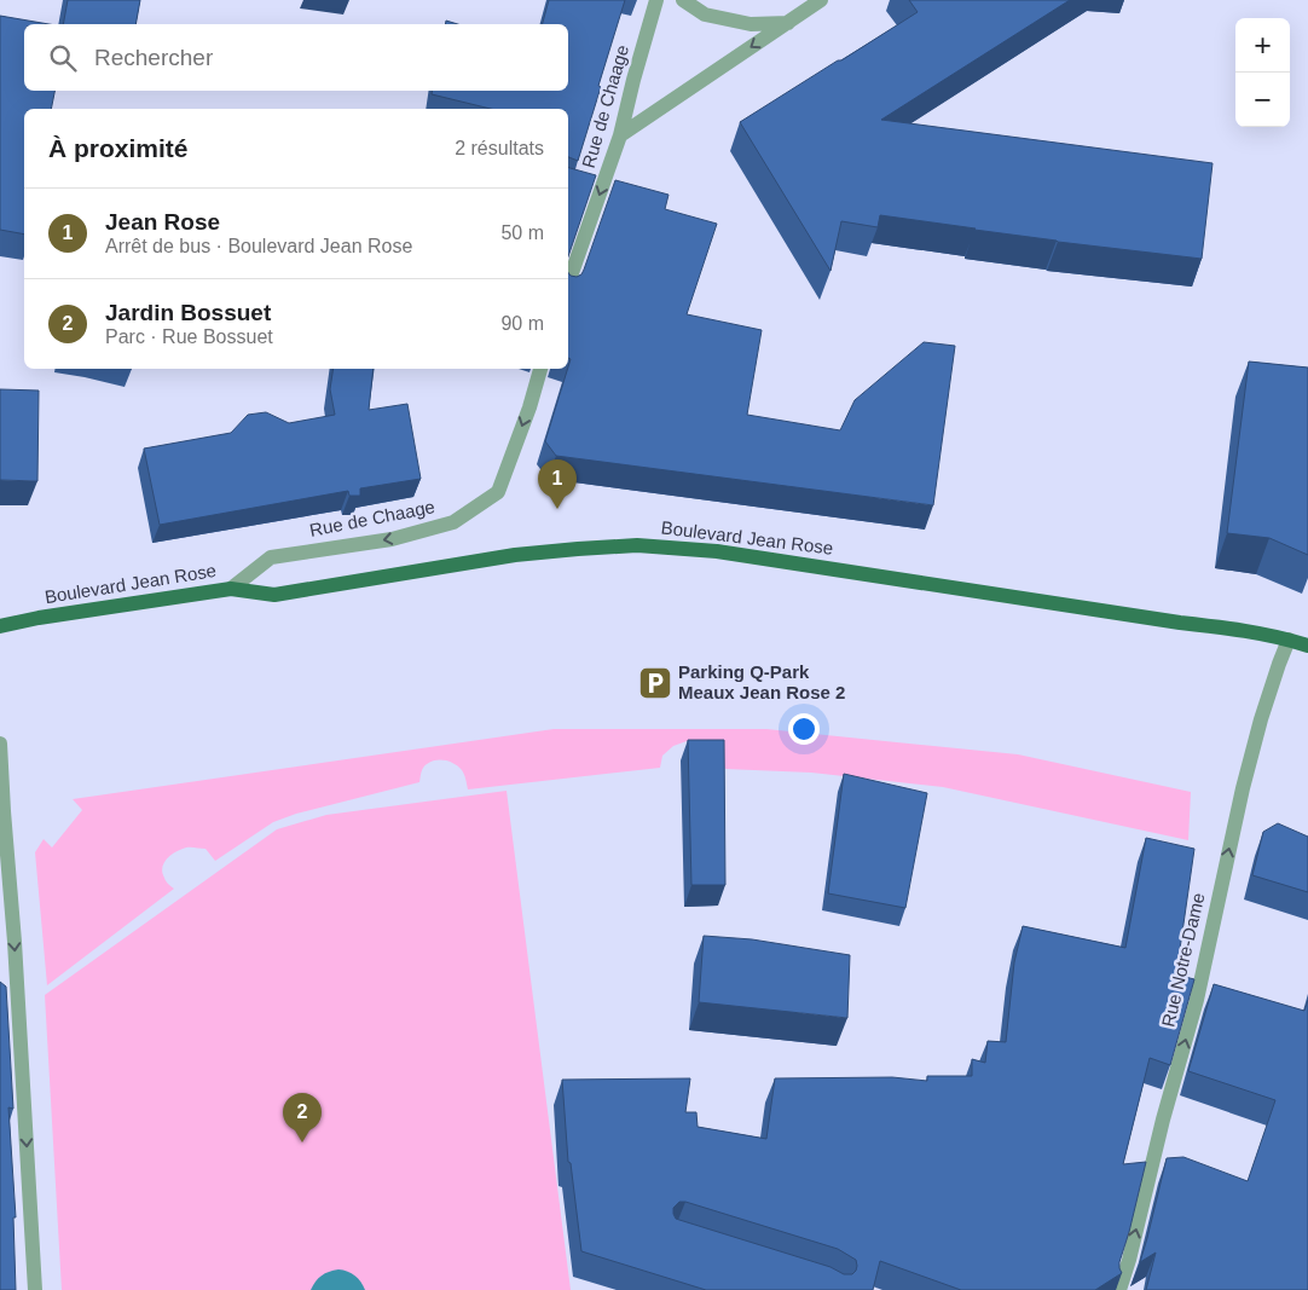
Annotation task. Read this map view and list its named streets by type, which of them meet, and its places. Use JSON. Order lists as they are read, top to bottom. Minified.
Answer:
{"streets":{"main road":["Boulevard Jean Rose"],"street":["Rue de Chaage","Rue Notre-Dame"]},"crossings":[["Rue de Chaage","Boulevard Jean Rose"],["Boulevard Jean Rose","Rue Notre-Dame"]],"one_way":["Rue de Chaage","Rue Notre-Dame"],"places":{"parking":["Parking Q-Park Meaux Jean Rose 2"]},"page":{"map_buttons":["+","−"],"search":"Rechercher","heading":["À proximité","2 résultats"],"list":[{"mark":"1","name":"Jean Rose","note":"Arrêt de bus · Boulevard Jean Rose","value":"50 m"},{"mark":"2","name":"Jardin Bossuet","note":"Parc · Rue Bossuet","value":"90 m"}],"pins":["1","2"]}}
